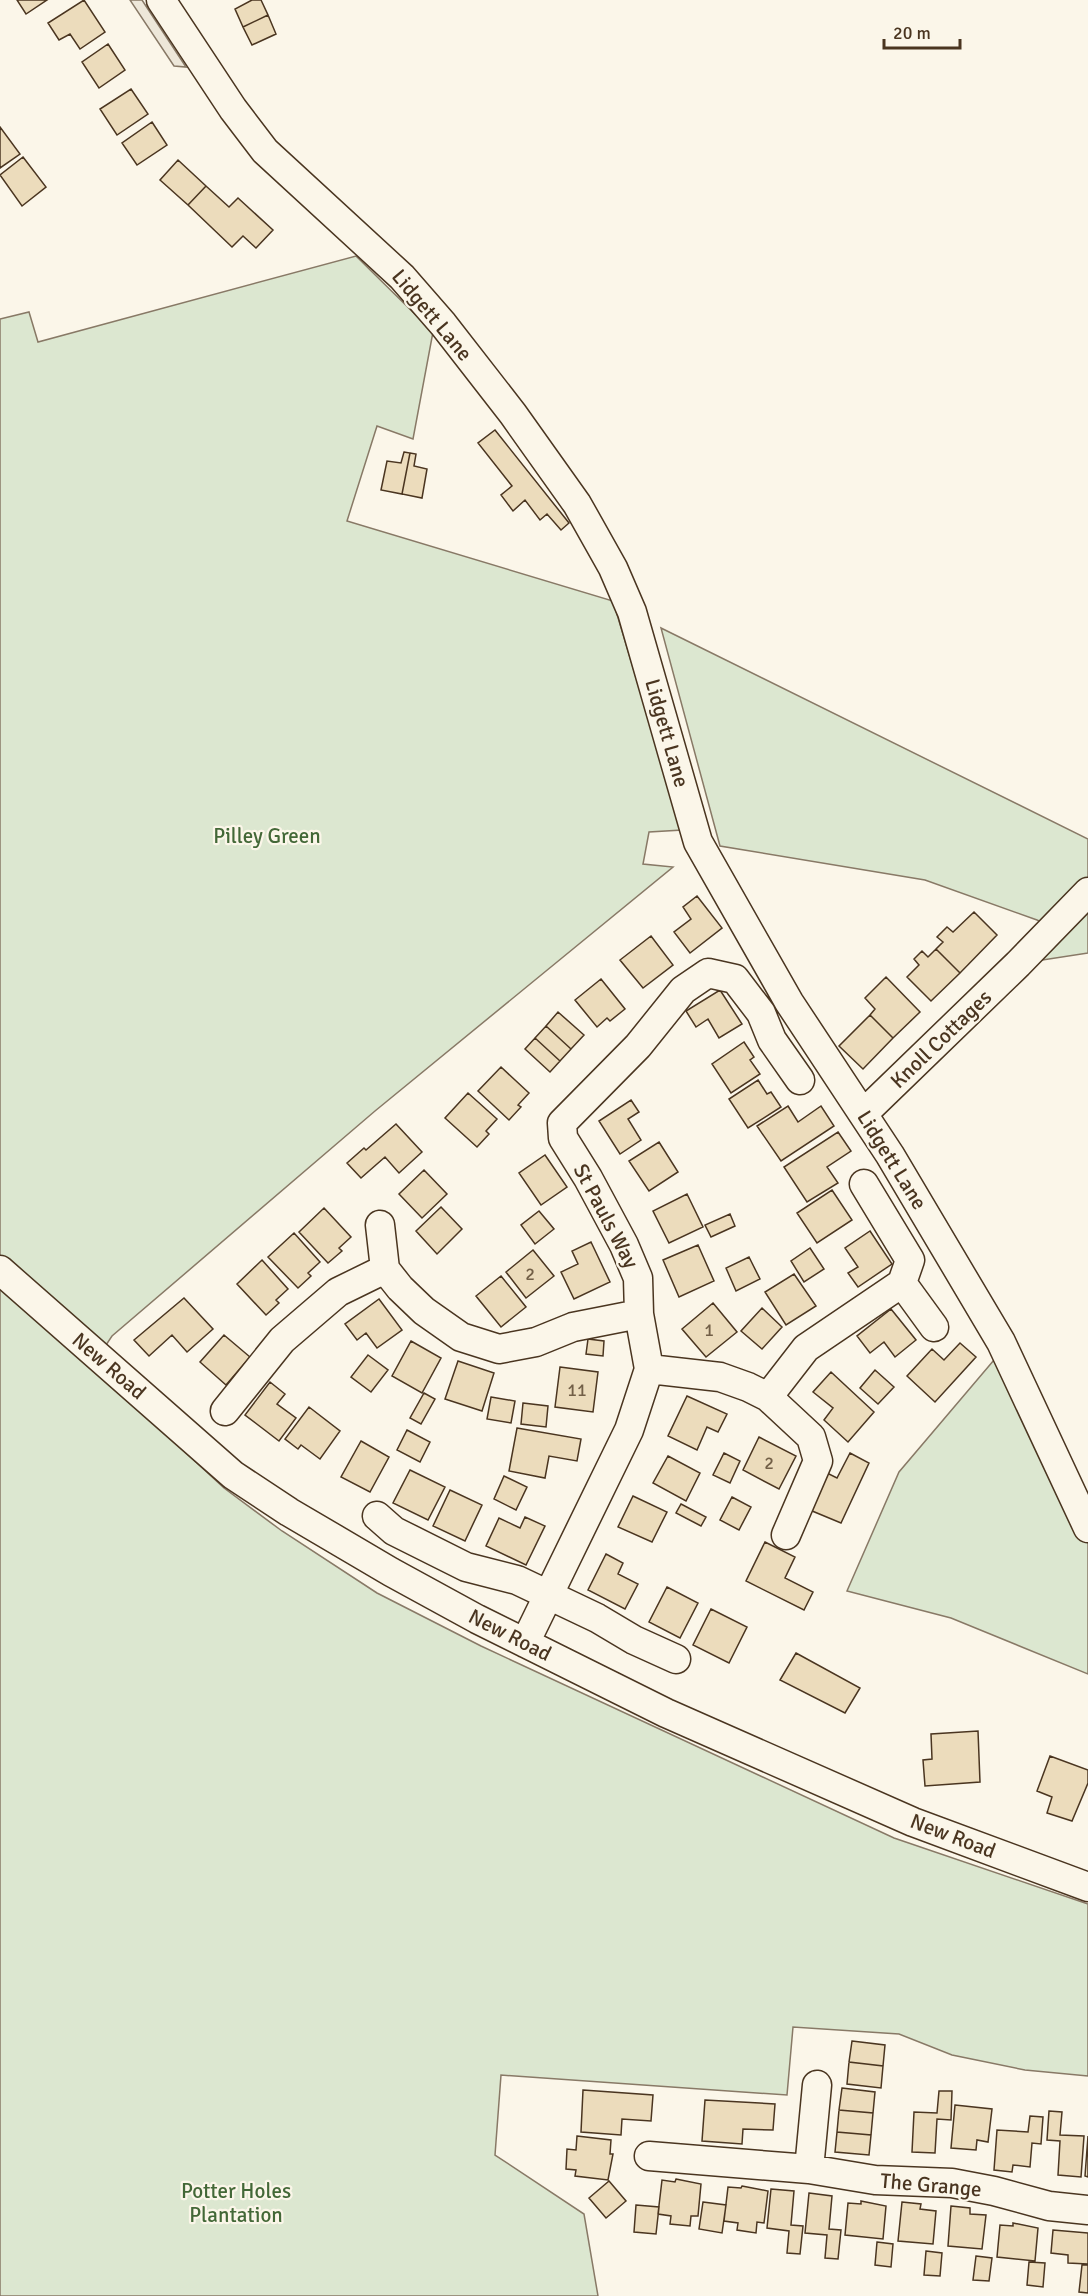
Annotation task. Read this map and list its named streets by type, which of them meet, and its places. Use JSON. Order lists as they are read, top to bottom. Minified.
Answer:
{"streets":{"street":["Lidgett Lane","Knoll Cottages","St Pauls Way","New Road","The Grange"]},"crossings":[["Lidgett Lane","Knoll Cottages"],["St Pauls Way","New Road"]],"parks":["Pilley Green","Potter Holes Plantation"],"house_numbers":["2","1","11","2"],"scale_bar":"20 m"}
